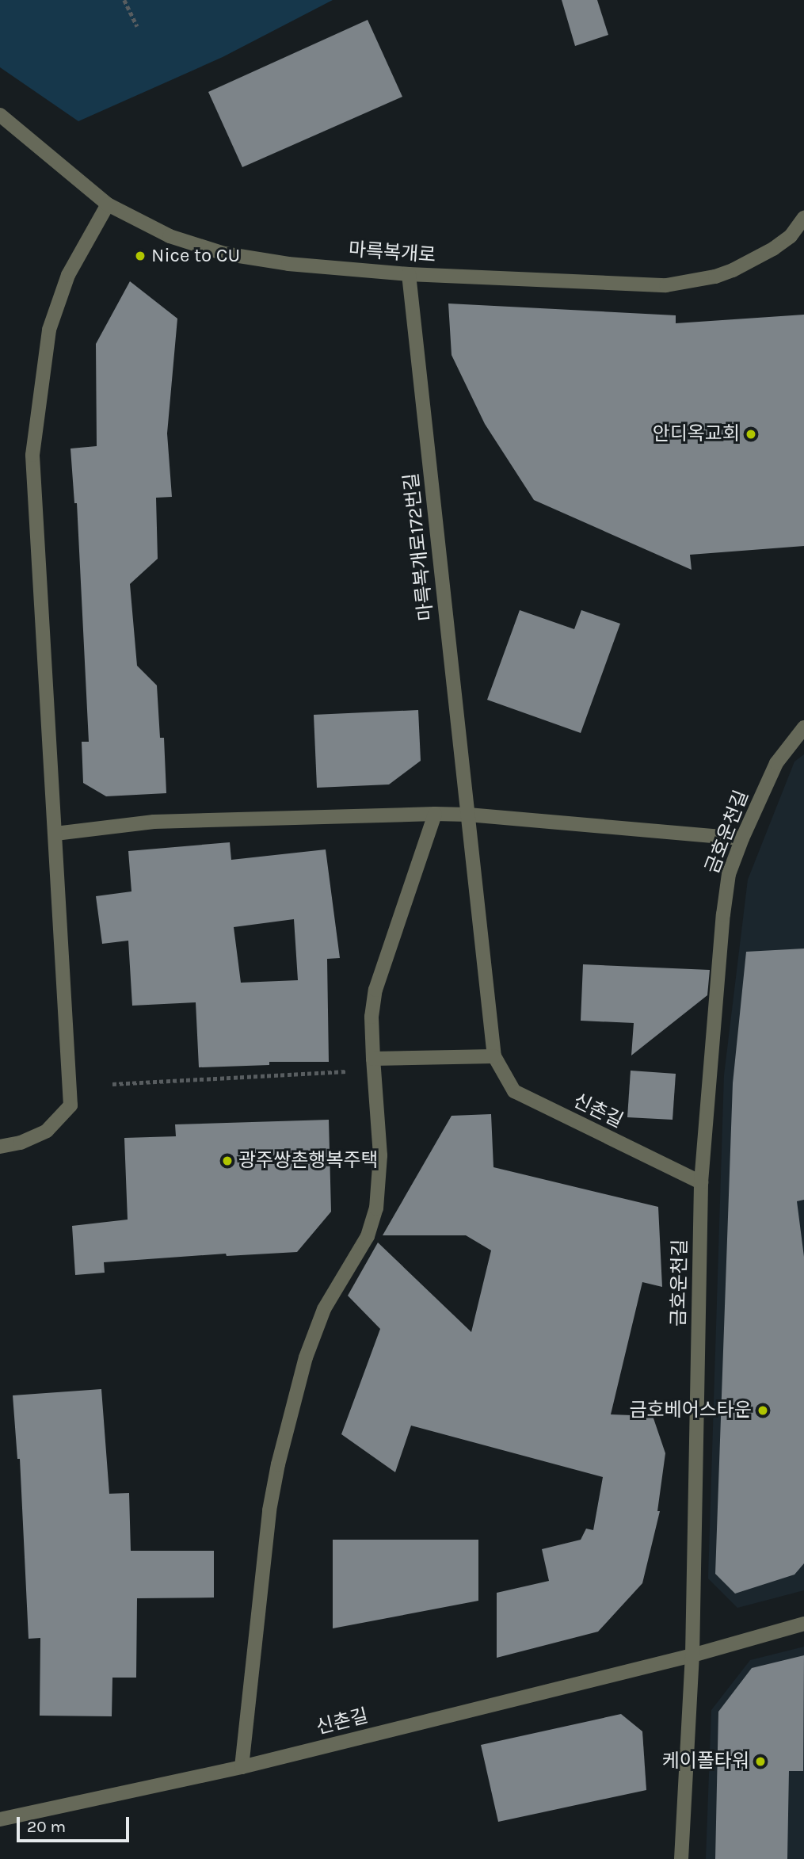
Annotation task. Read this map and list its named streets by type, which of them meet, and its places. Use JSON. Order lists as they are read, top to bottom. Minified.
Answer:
{"streets":{"street":["마륵복개로","마륵복개로172번길","금호운천길","신촌길"]},"crossings":[["마륵복개로","마륵복개로172번길"],["마륵복개로172번길","신촌길"],["금호운천길","신촌길"]],"places":["Nice to CU","안디옥교회","광주쌍촌행복주택","금호베어스타운","케이폴타워"],"scale_bar":"20 m"}
